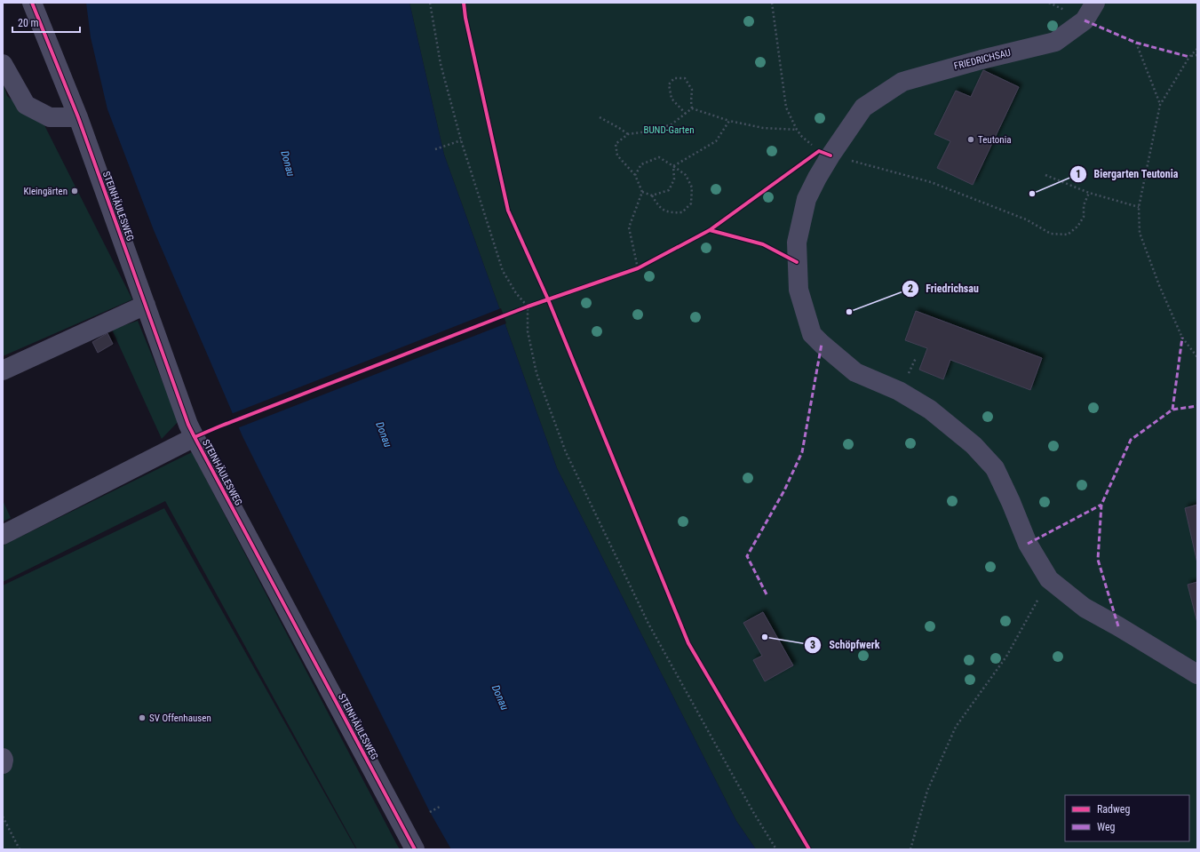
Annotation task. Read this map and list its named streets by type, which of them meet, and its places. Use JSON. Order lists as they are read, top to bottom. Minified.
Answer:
{"streets":{"lane":["FRIEDRICHSAU","STEINHÄULESWEG"]},"water":["Donau"],"parks":["BUND-Garten"],"places":["Teutonia","Kleingärten","Biergarten Teutonia","Friedrichsau","Schöpfwerk","SV Offenhausen"],"legend":["Radweg","Weg"],"scale_bar":"20 m"}
